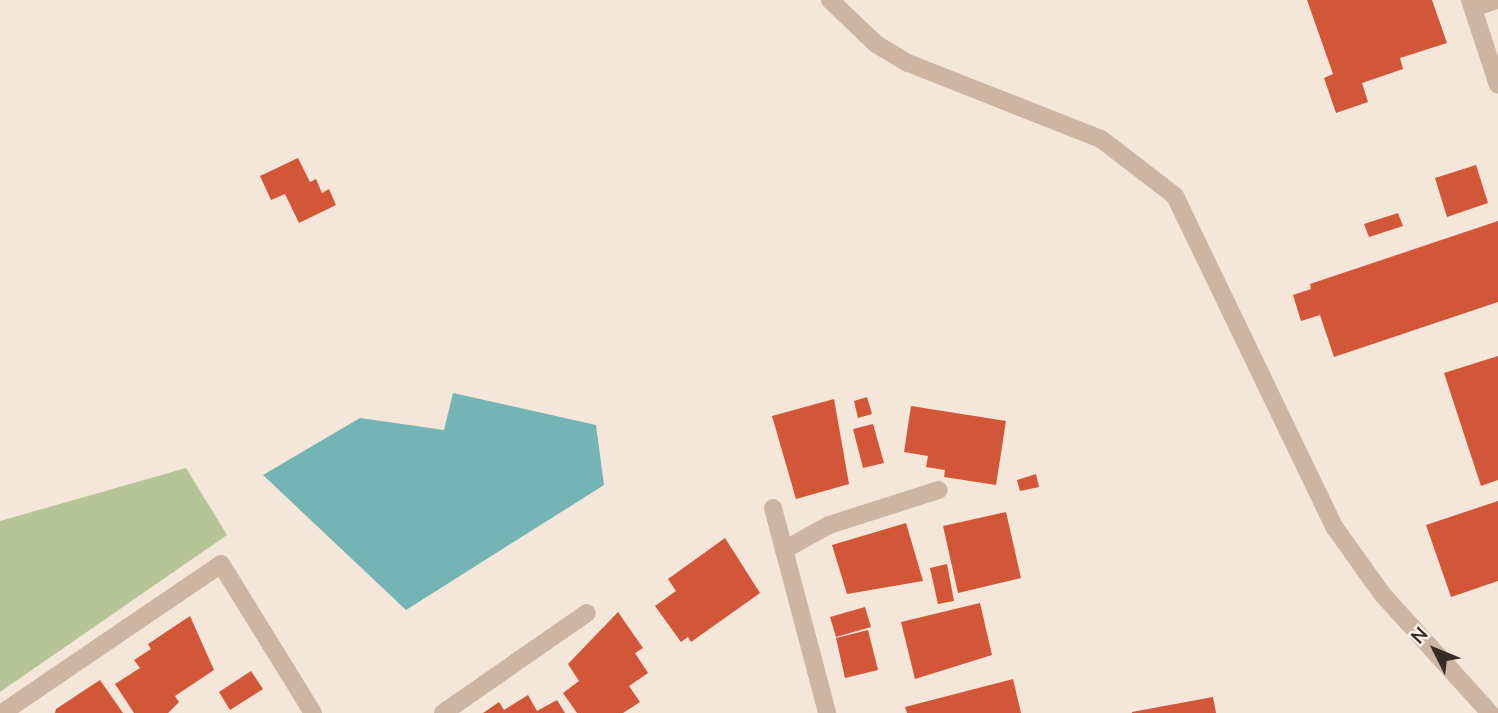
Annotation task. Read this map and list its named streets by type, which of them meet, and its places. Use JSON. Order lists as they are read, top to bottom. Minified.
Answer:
{"north":"top left"}
